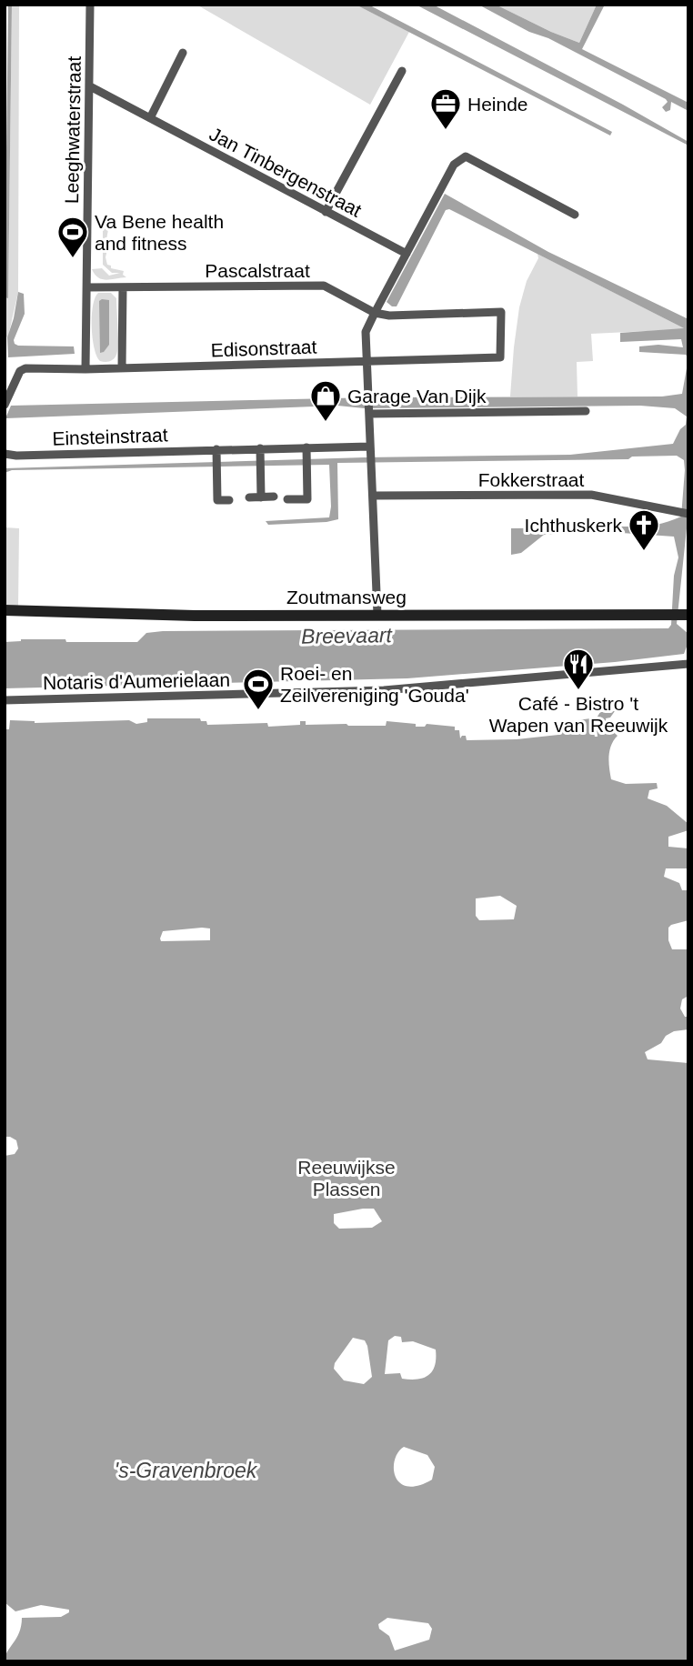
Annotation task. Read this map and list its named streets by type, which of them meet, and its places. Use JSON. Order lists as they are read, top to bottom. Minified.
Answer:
{"streets":{"street":["Leeghwaterstraat","Jan Tinbergenstraat","Pascalstraat","Edisonstraat","Einsteinstraat","Fokkerstraat","Zoutmansweg","Notaris d'Aumerielaan"]},"crossings":[["Leeghwaterstraat","Jan Tinbergenstraat"],["Leeghwaterstraat","Pascalstraat"],["Leeghwaterstraat","Edisonstraat"],["Pascalstraat","Edisonstraat"]],"water":["Breevaart","'s-Gravenbroek"],"parks":["Reeuwijkse Plassen"],"places":{"office":["Heinde"],"sports":["Va Bene health and fitness","Roei- en Zeilvereniging 'Gouda'"],"shop":["Garage Van Dijk"],"church":["Ichthuskerk"],"restaurant":["Café - Bistro 't Wapen van Reeuwijk"]}}
